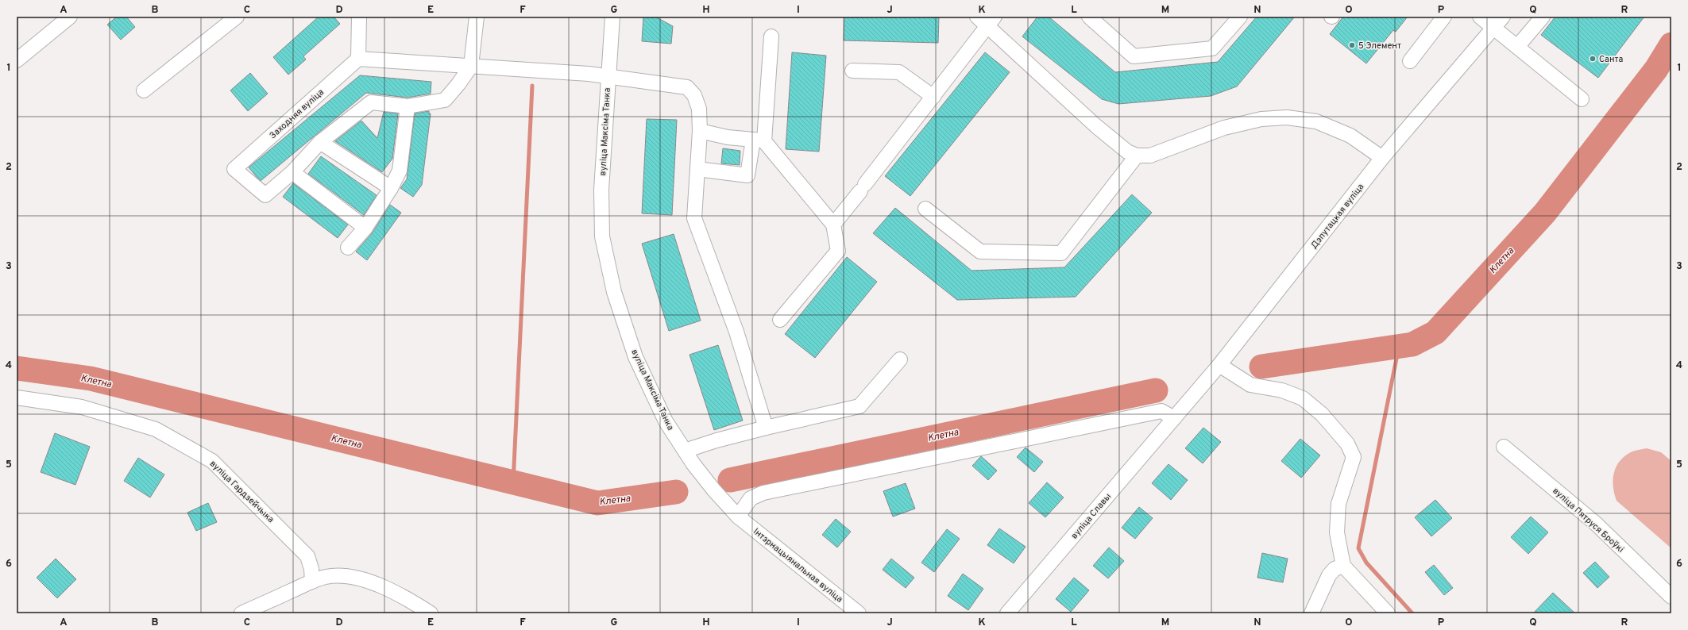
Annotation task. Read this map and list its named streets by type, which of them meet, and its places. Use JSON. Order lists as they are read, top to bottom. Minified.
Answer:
{"streets":{"street":["Заходняя вуліца","вуліца Максіма Танка","Дэпутацкая вуліца","вуліца Гардзейчыка","вуліца Славы","вуліца Пятруся Броўкі","Інтэрнацыянальная вуліца"]},"crossings":[["вуліца Максіма Танка","Інтэрнацыянальная вуліца"],["Дэпутацкая вуліца","вуліца Славы"]],"water":["Клетна"],"places":["5 Элемент","Санта"],"grid":{"columns":["A","B","C","D","E","F","G","H","I","J","K","L","M","N","O","P","Q","R"],"rows":["1","2","3","4","5","6"]}}
